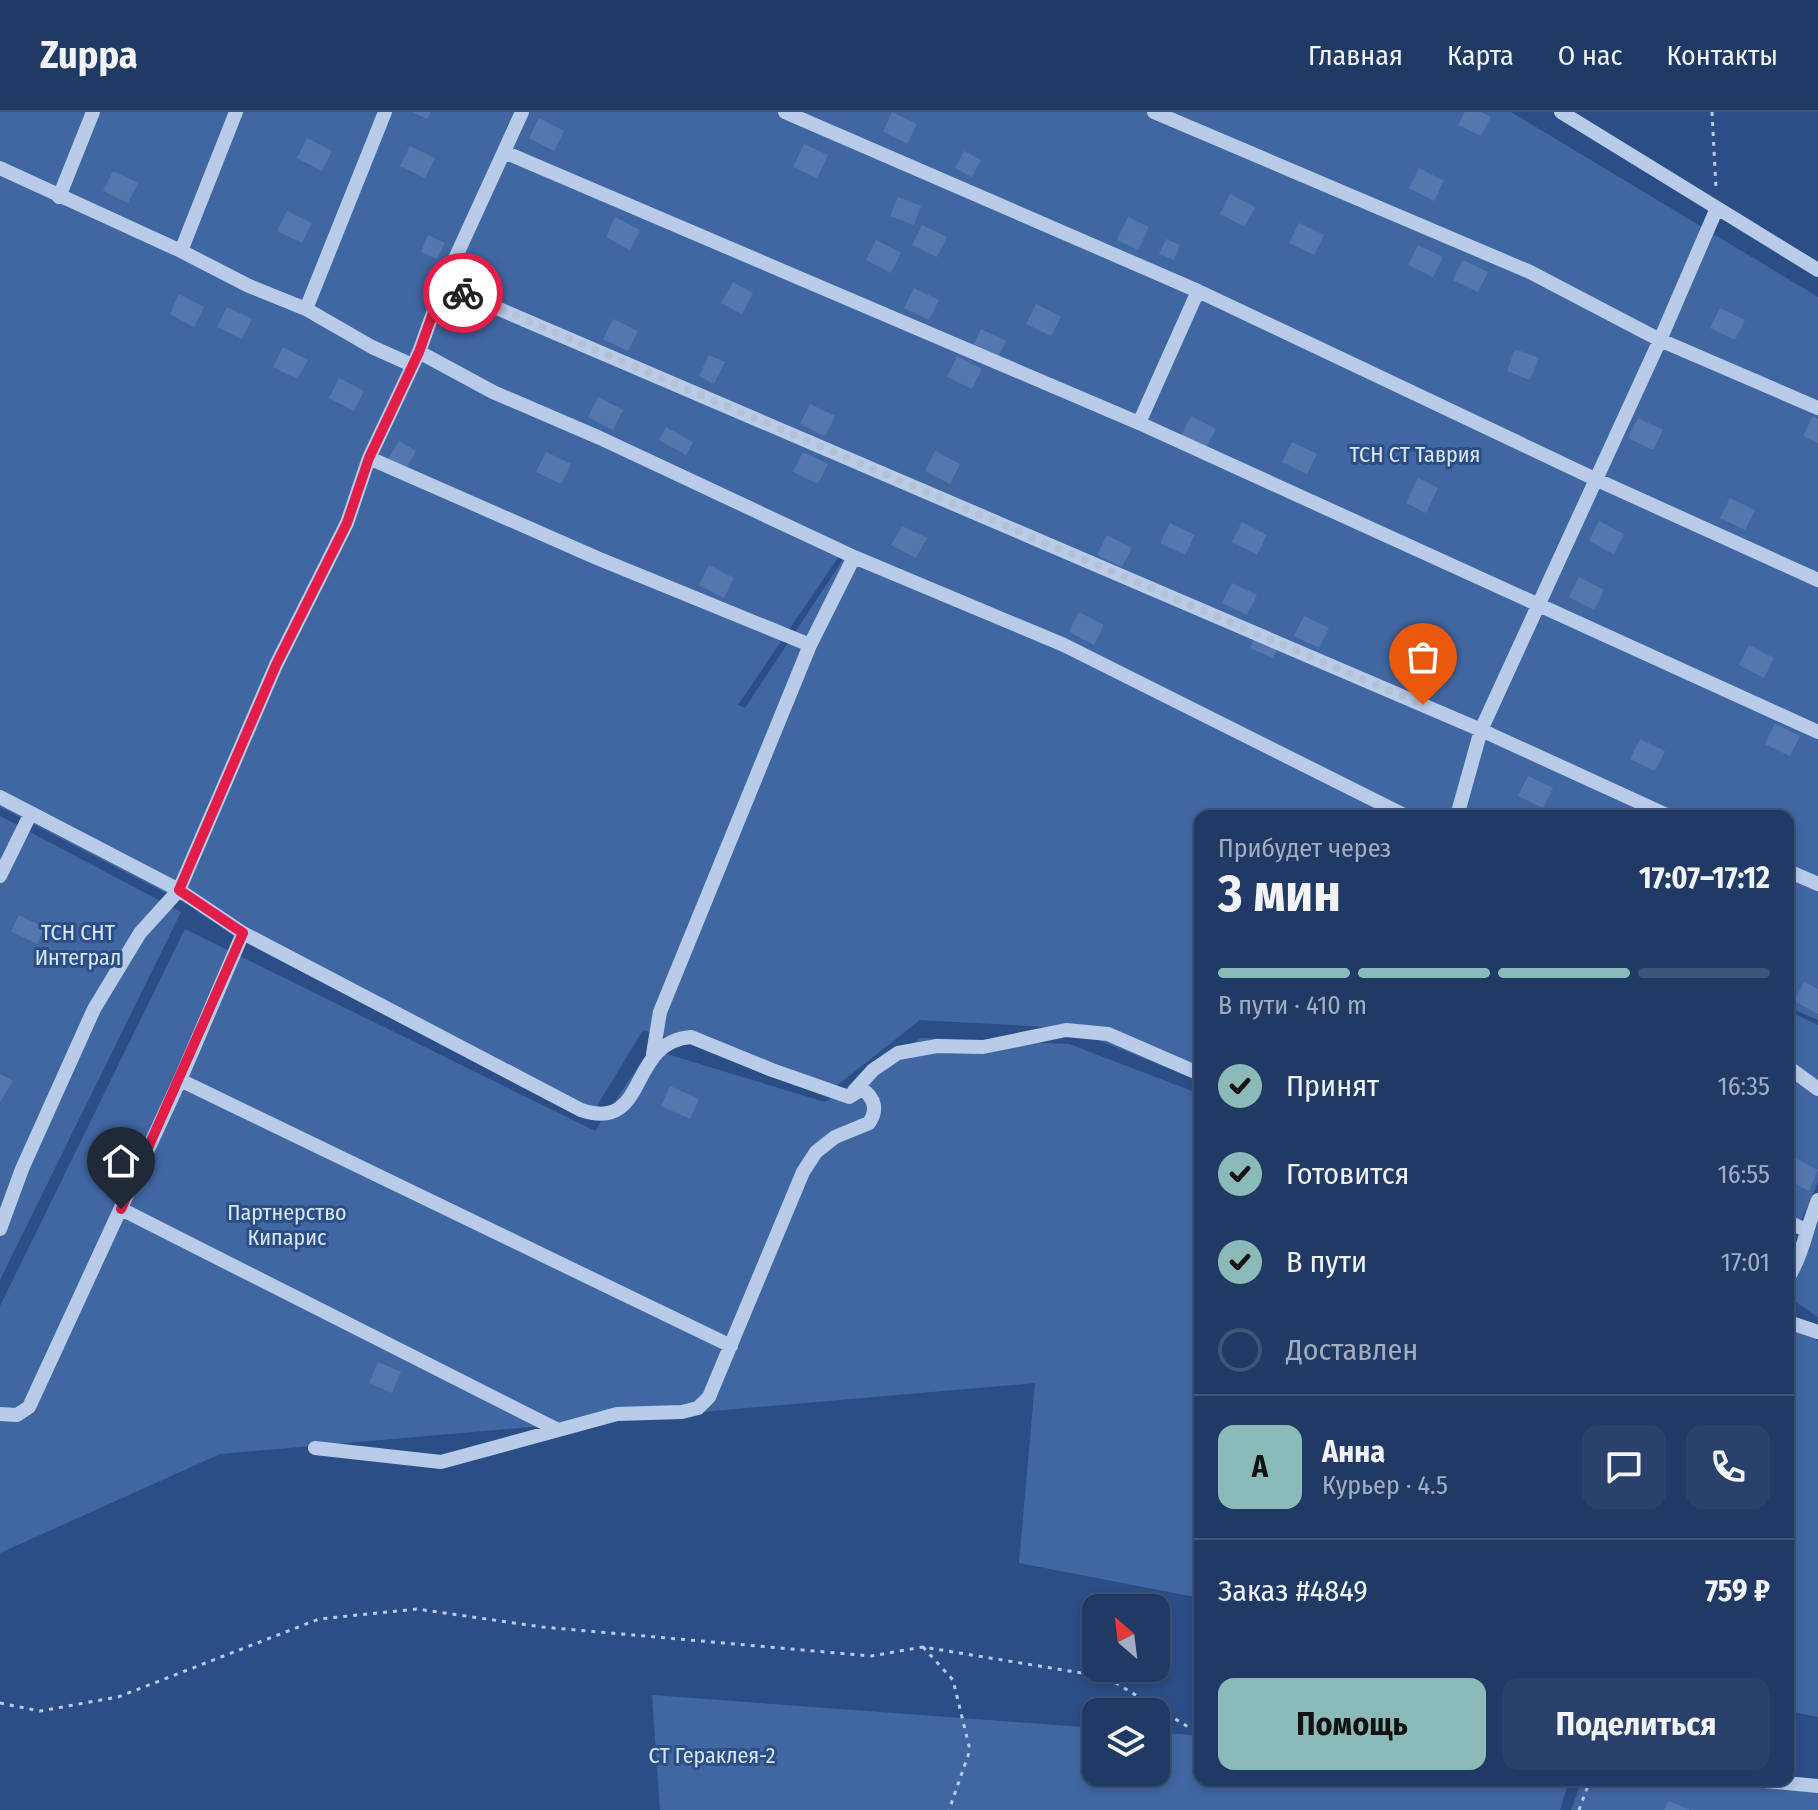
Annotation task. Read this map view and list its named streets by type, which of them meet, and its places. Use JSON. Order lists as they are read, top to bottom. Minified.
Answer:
{"parks":["ТСН СТ Таврия","ТСН СНТ Интеграл","Партнерство Кипарис","СТ Гераклея-2"],"north":"top left","page":{"header":"Zuppa","nav":["Главная","Карта","О нас","Контакты"],"heading":["3 мин","Прибудет через","17:07–17:12"],"panel":["Анна","Курьер · 4.5","Заказ #4849","759 ₽"],"bar":"В пути · 410 m","list":[["Принят","16:35"],["Готовится","16:55"],["В пути","17:01"],"Доставлен"],"round":"А","buttons":["Помощь","Поделиться"]}}
